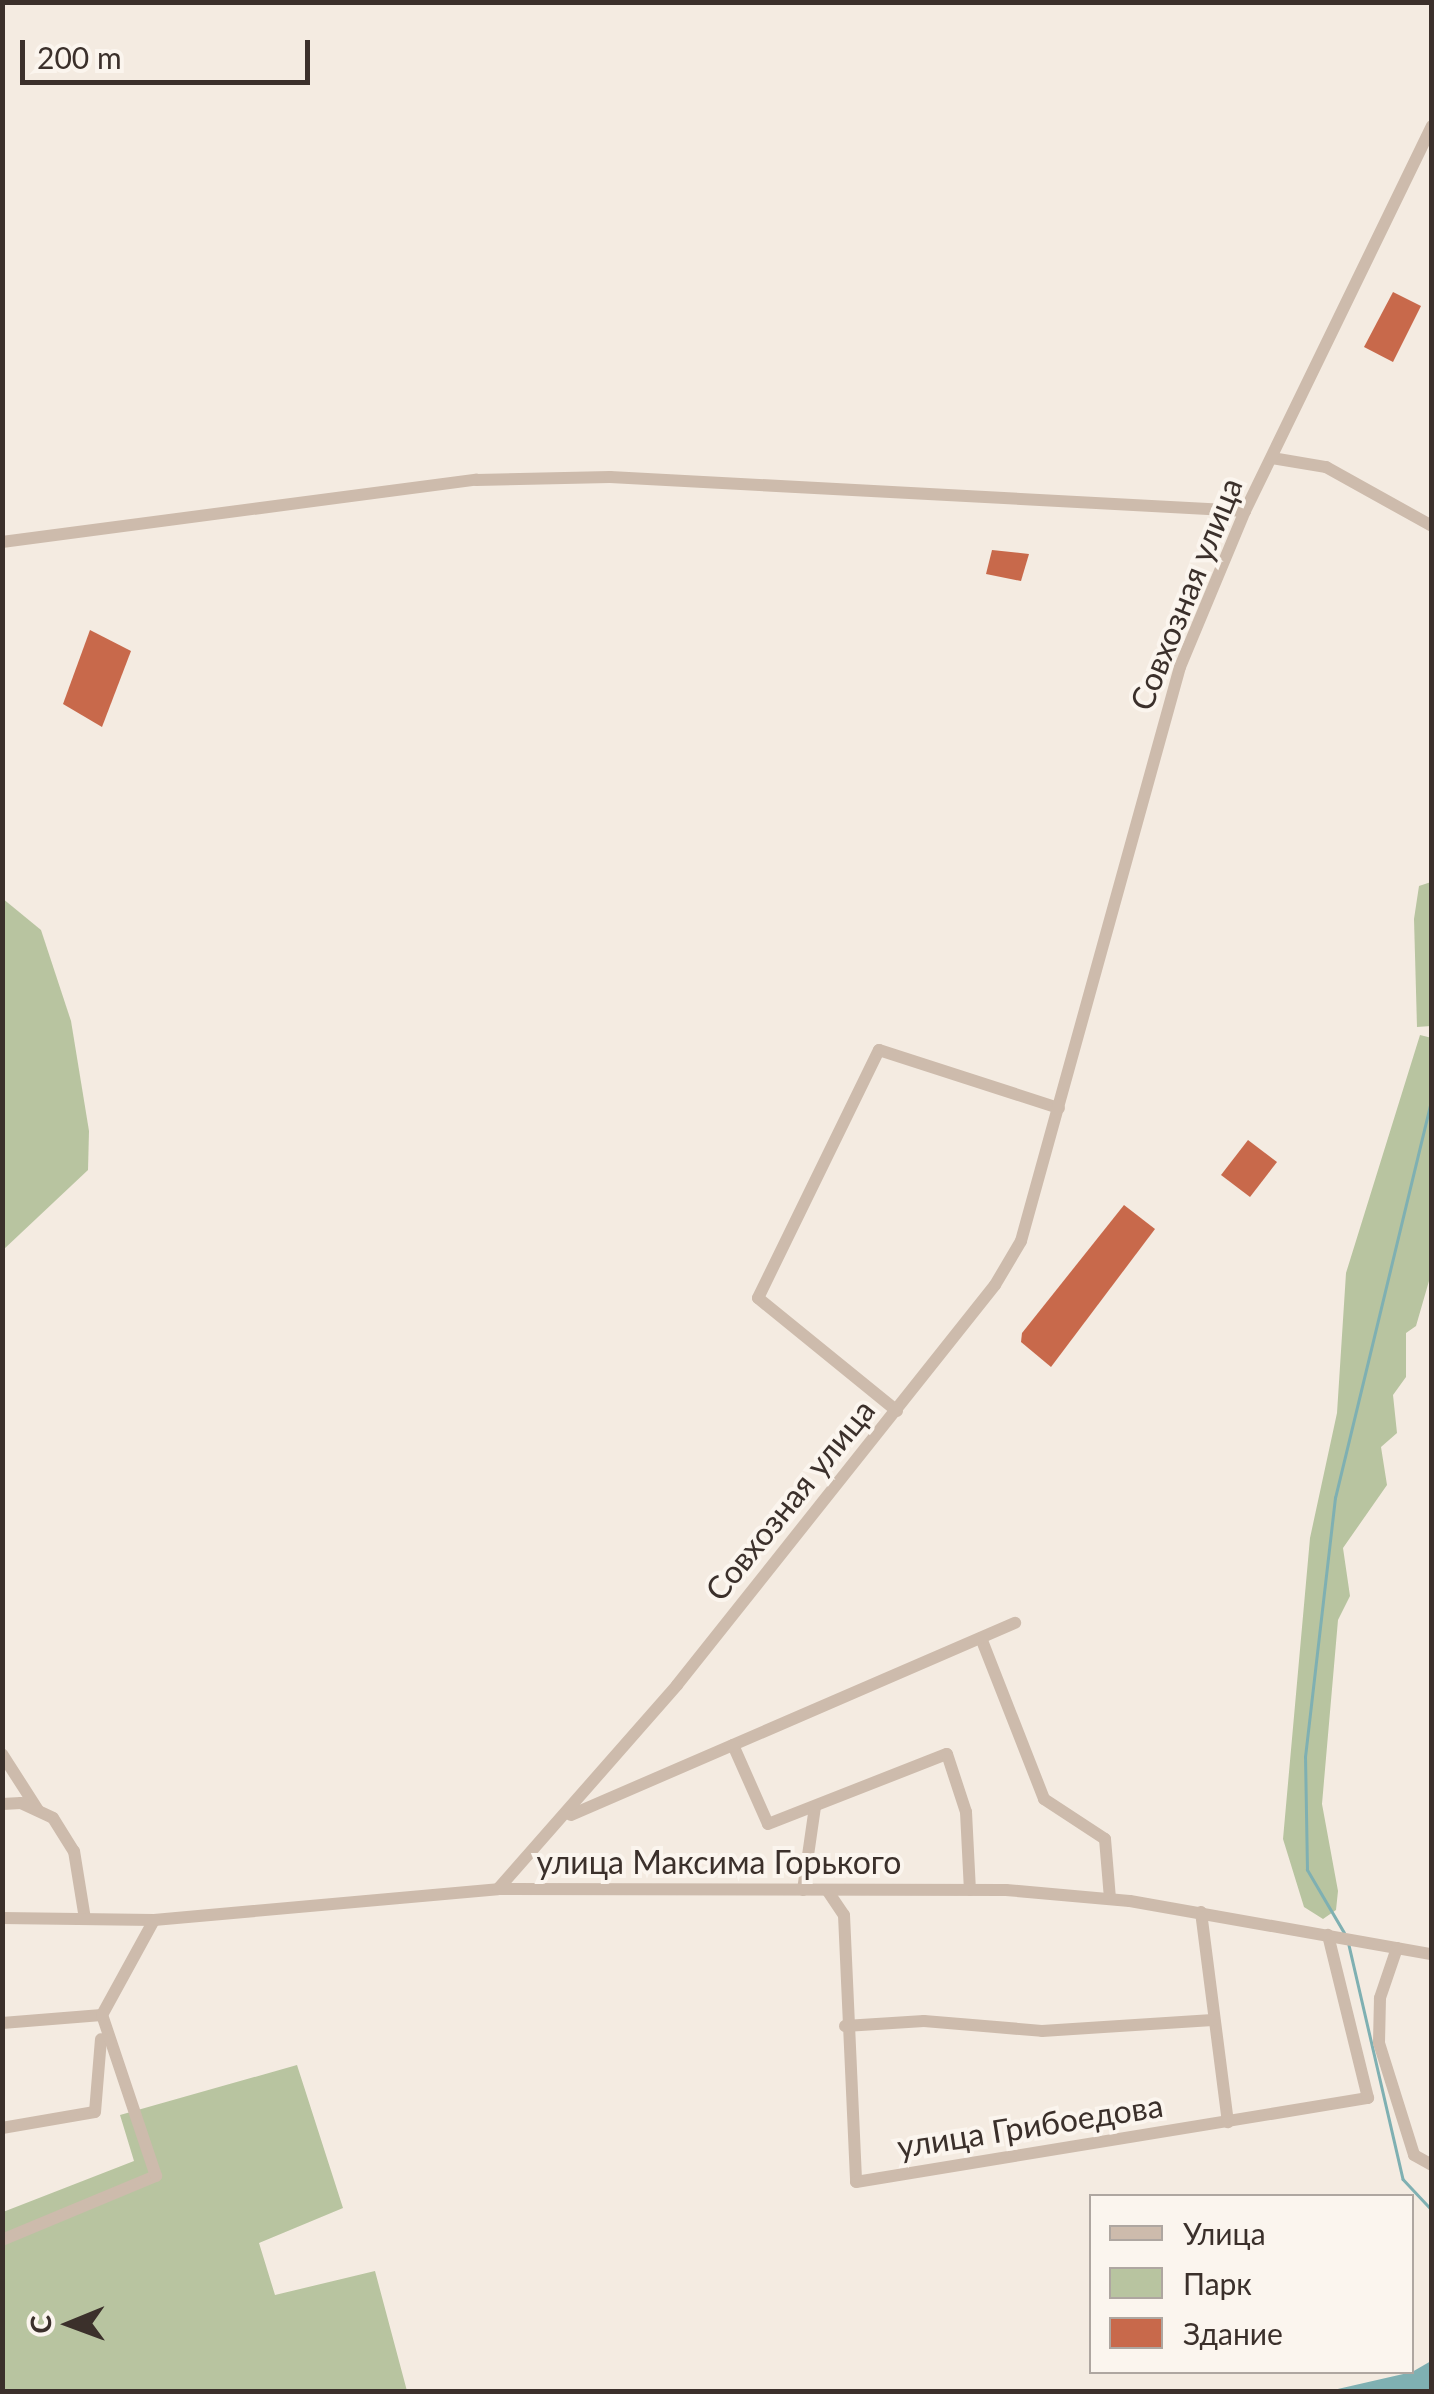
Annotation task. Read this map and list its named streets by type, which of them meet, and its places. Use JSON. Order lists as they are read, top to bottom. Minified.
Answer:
{"streets":{"street":["Совхозная улица","улица Максима Горького","улица Грибоедова"]},"crossings":[["Совхозная улица","улица Максима Горького"],["улица Максима Горького","улица Грибоедова"]],"legend":["Улица","Парк","Здание"],"scale_bar":"200 m","north":"left"}
